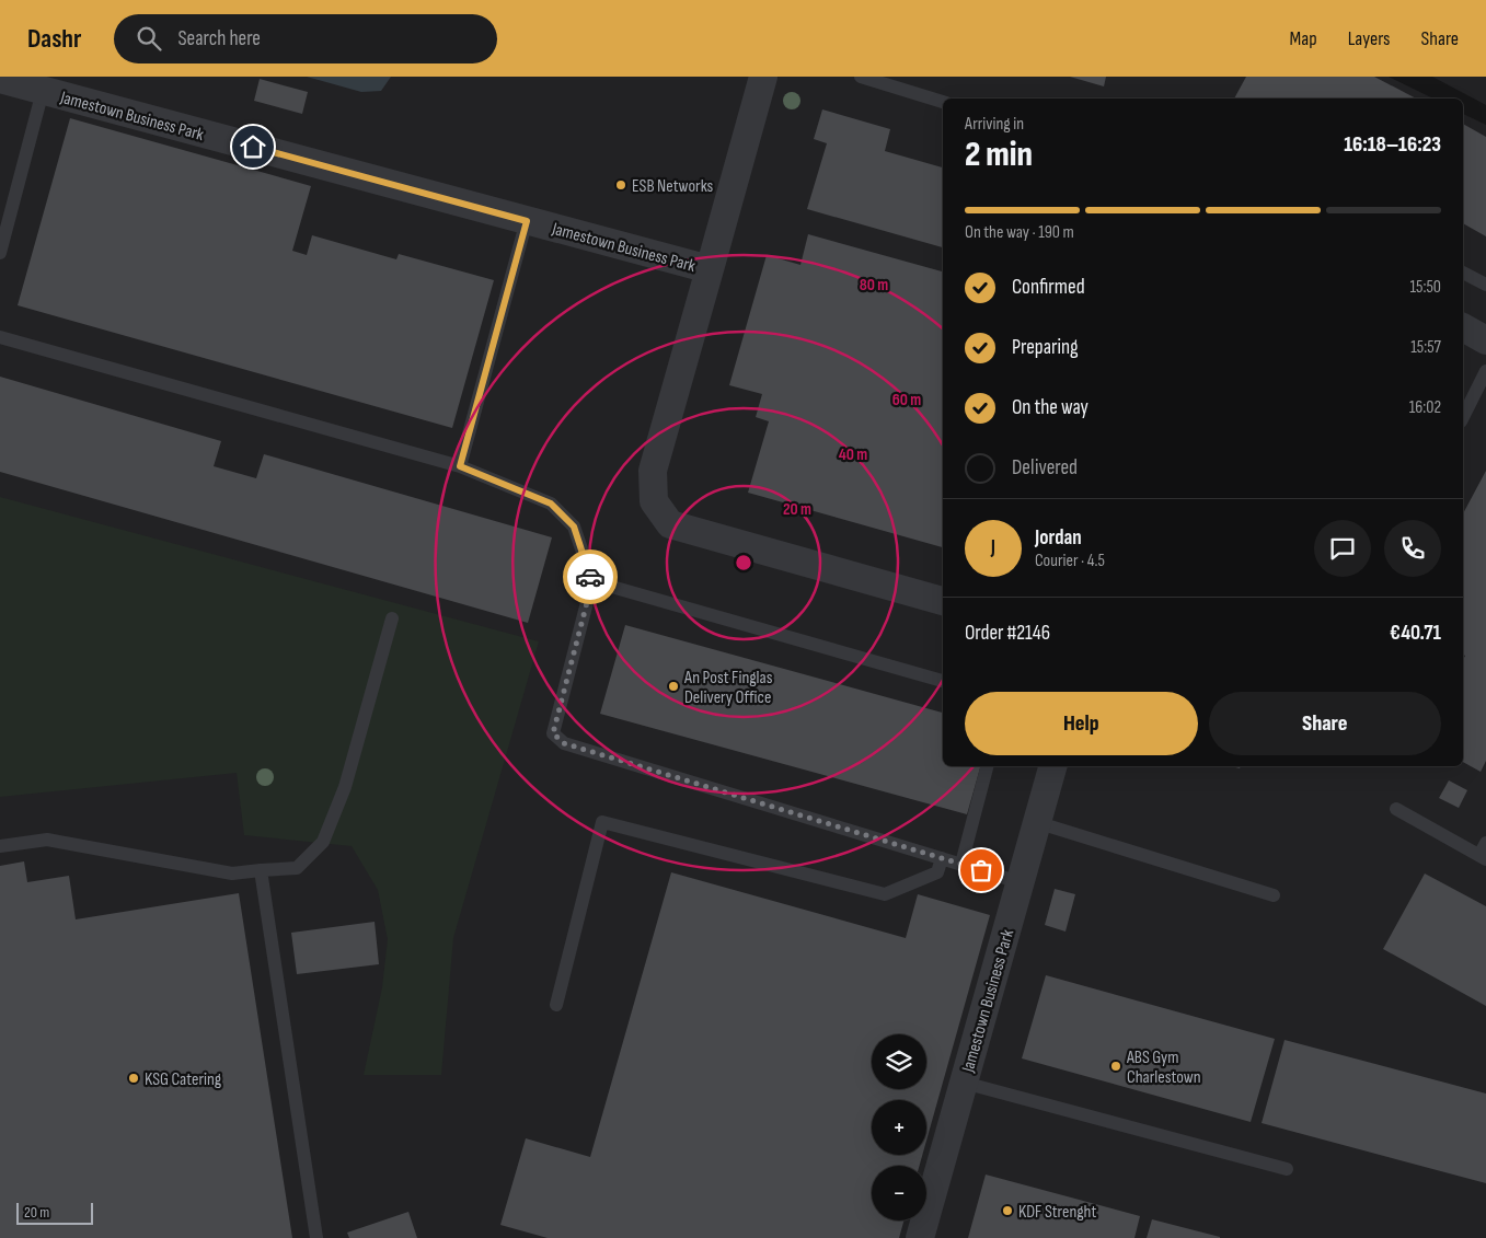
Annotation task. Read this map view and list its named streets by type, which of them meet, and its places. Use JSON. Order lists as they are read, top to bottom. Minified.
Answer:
{"streets":{"street":["Jamestown Business Park"]},"places":["ESB Networks","An Post Finglas Delivery Office","ABS Gym Charlestown","KSG Catering","KDF Strenght"],"scale_bar":"20 m","page":{"header":"Dashr","search":"Search here","nav":["Map","Layers","Share"],"heading":["2 min","Arriving in","16:18–16:23"],"panel":["Jordan","Courier · 4.5","Order #2146","€40.71"],"bar":"On the way · 190 m","list":[["Confirmed","15:50"],["Preparing","15:57"],["On the way","16:02"],"Delivered"],"round":"J","buttons":["Help","Share"],"map_buttons":["+","−"],"scale":"20 m"},"rings":["80 m","60 m","40 m","20 m"]}
